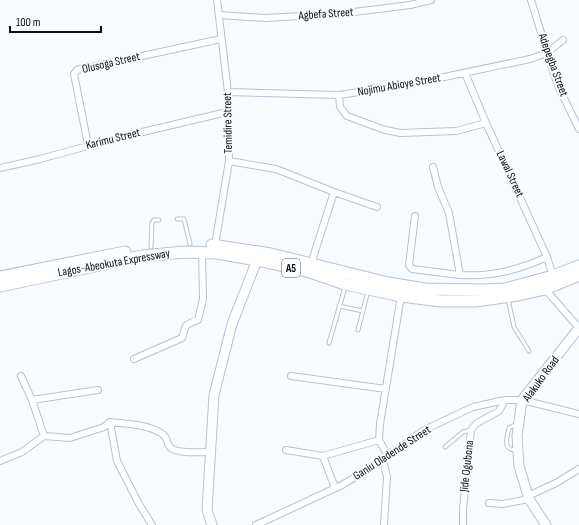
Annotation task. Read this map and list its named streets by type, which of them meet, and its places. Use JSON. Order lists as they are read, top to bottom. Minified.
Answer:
{"streets":{"highway":["Lagos-Abeokuta Expressway","A5"],"main road":["Alakuko Road"],"street":["Agbefa Street","Olusoga Street","Adepegba Street","Nojimu Abioye Street","Temidire Street","Karimu Street","Lawal Street","Ganiu Oladende Street","Jide Ogubona"]},"crossings":[["Agbefa Street","Temidire Street"],["Olusoga Street","Temidire Street"],["Olusoga Street","Karimu Street"],["Adepegba Street","Nojimu Abioye Street"],["Nojimu Abioye Street","Temidire Street"],["Nojimu Abioye Street","Lawal Street"],["Temidire Street","Karimu Street"],["Temidire Street","Lagos-Abeokuta Expressway"],["Lawal Street","Lagos-Abeokuta Expressway"],["Alakuko Road","Ganiu Oladende Street"],["Ganiu Oladende Street","Jide Ogubona"]],"scale_bar":"100 m"}
